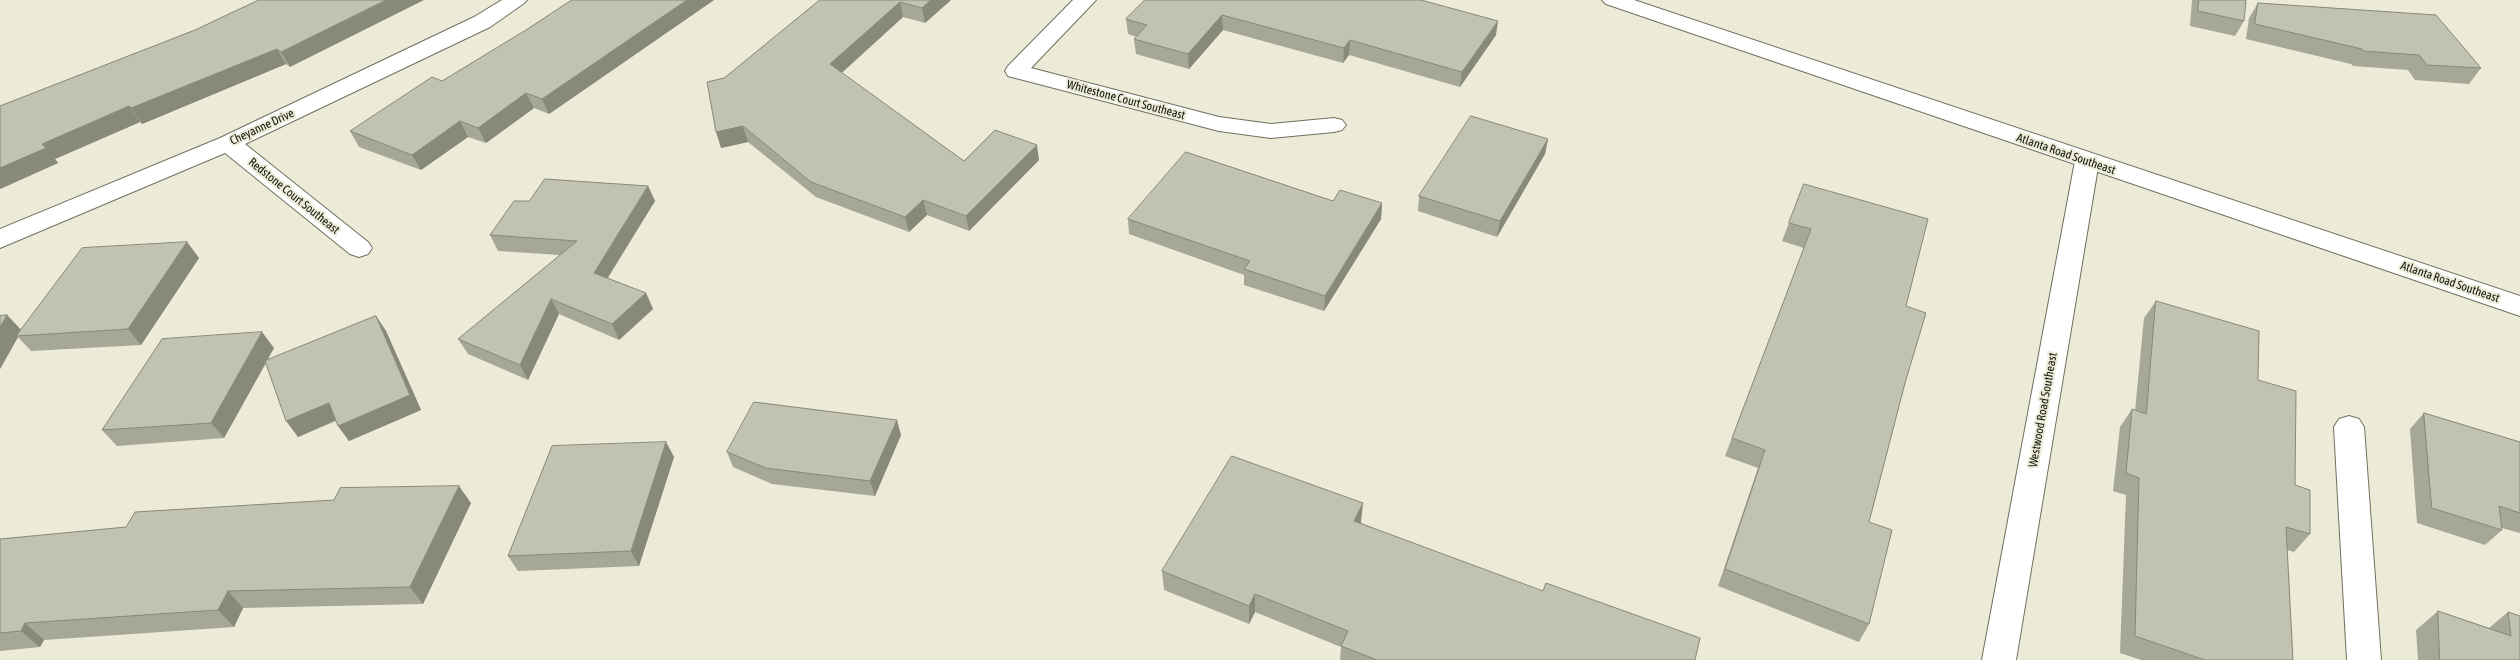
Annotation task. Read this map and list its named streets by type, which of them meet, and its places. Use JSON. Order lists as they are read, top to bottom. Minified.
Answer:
{"streets":{"street":["Whitestone Court Southeast","Cheyanne Drive","Atlanta Road Southeast","Redstone Court Southeast","Westwood Road Southeast"]},"crossings":[["Cheyanne Drive","Redstone Court Southeast"],["Atlanta Road Southeast","Westwood Road Southeast"]]}
